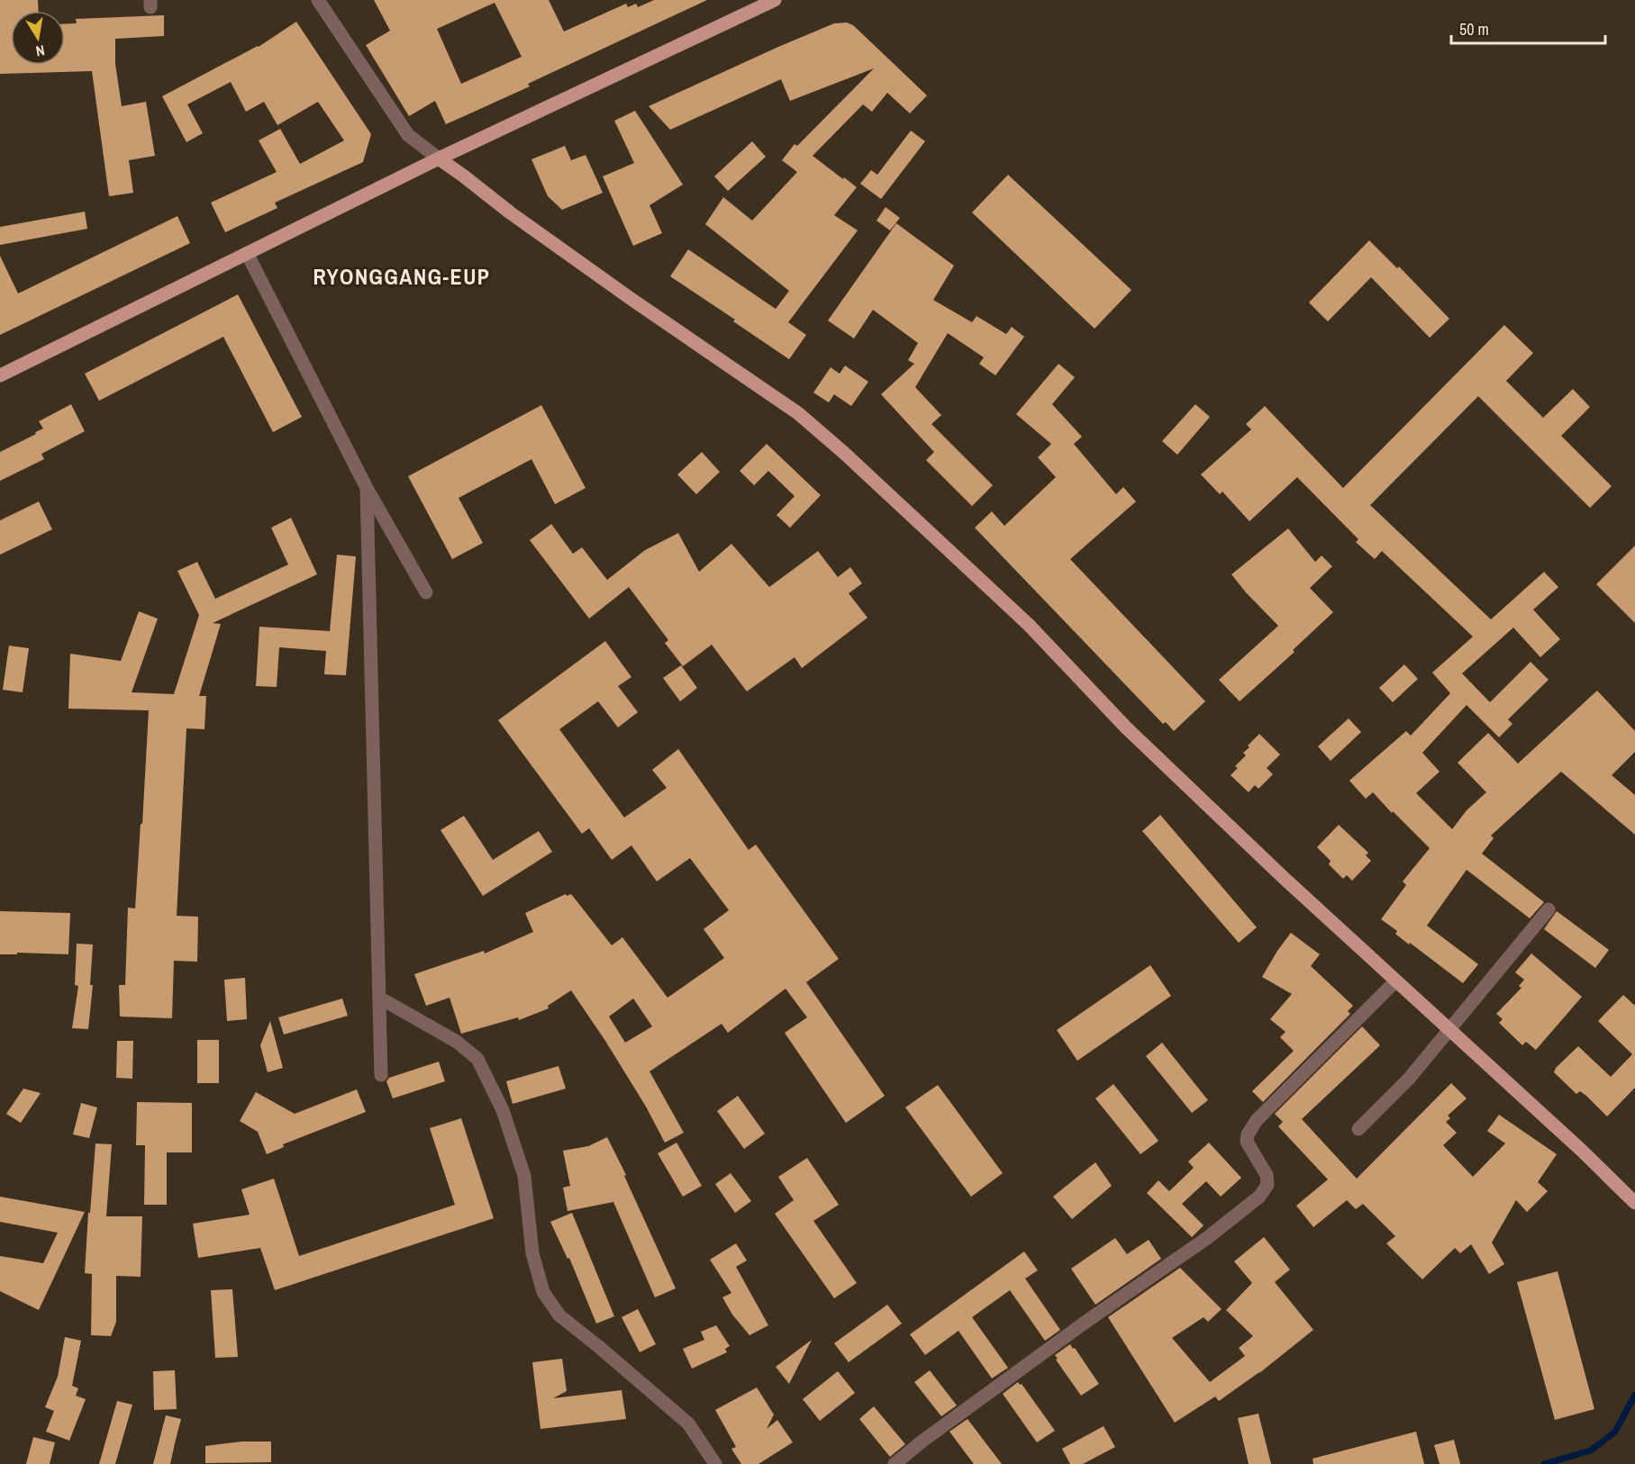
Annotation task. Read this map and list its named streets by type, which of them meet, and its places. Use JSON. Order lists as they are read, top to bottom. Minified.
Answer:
{"districts":["RYONGGANG-EUP"],"scale_bar":"50 m","north":"bottom"}
